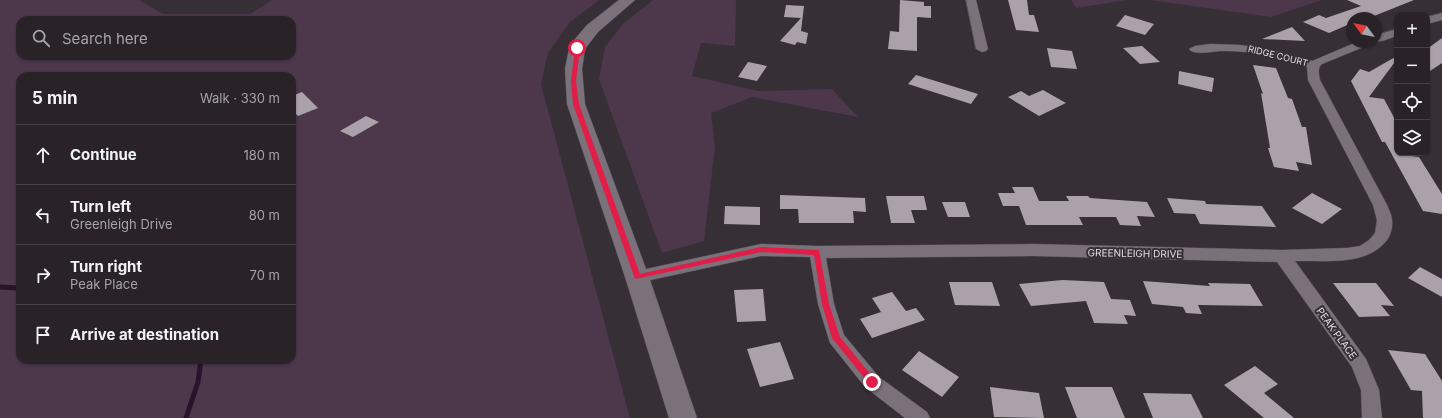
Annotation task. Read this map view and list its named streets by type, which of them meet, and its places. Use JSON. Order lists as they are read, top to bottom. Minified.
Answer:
{"streets":{"street":["RIDGE COURT","GREENLEIGH DRIVE","PEAK PLACE"]},"crossings":[["RIDGE COURT","GREENLEIGH DRIVE"],["GREENLEIGH DRIVE","PEAK PLACE"]],"north":"top left","page":{"map_buttons":["+","−"],"search":"Search here","heading":["5 min","Walk · 330 m"],"list":[["Continue","180 m"],["Turn left","Greenleigh Drive","80 m"],["Turn right","Peak Place","70 m"],"Arrive at destination"]}}
